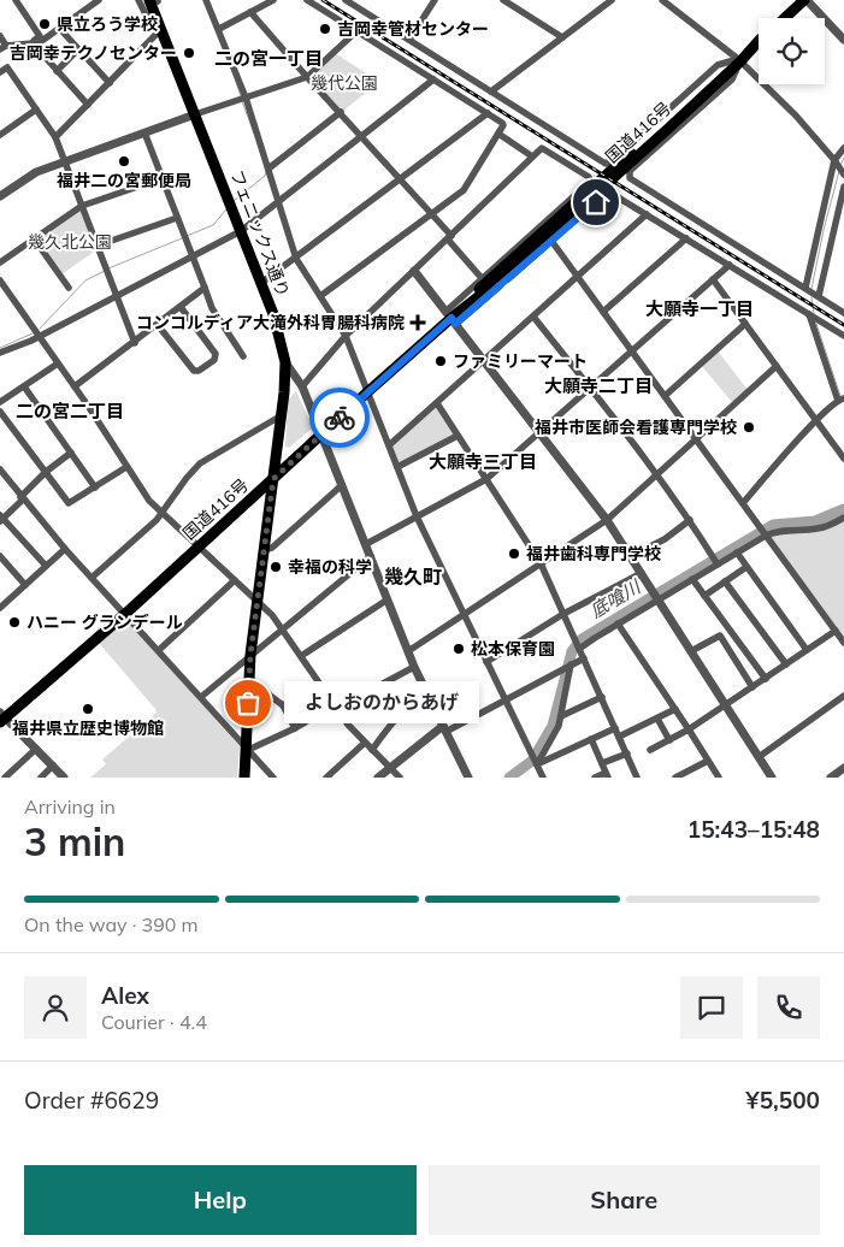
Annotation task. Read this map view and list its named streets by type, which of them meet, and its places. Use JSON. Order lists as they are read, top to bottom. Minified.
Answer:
{"streets":{"main road":["国道416号","フェニックス通り"]},"crossings":[["国道416号","フェニックス通り"]],"districts":["二の宮一丁目","大願寺一丁目","大願寺二丁目","二の宮二丁目","大願寺三丁目","幾久町"],"water":["底喰川"],"parks":["幾代公園","幾久北公園"],"places":{"other":["県立ろう学校","吉岡幸管材センター","吉岡幸テクノセンター","福井二の宮郵便局","ファミリーマート","福井市医師会看護専門学校","福井歯科専門学校","幸福の科学","ハニー グランデール","松本保育園","よしおのからあげ","福井県立歴史博物館"],"health":["コンコルディア大滝外科胃腸科病院"]},"page":{"bubble":"よしおのからあげ","heading":["3 min","Arriving in","15:43–15:48"],"panel":["Alex","Courier · 4.4","Order #6629","¥5,500"],"bar":"On the way · 390 m","buttons":["Help","Share"]}}
